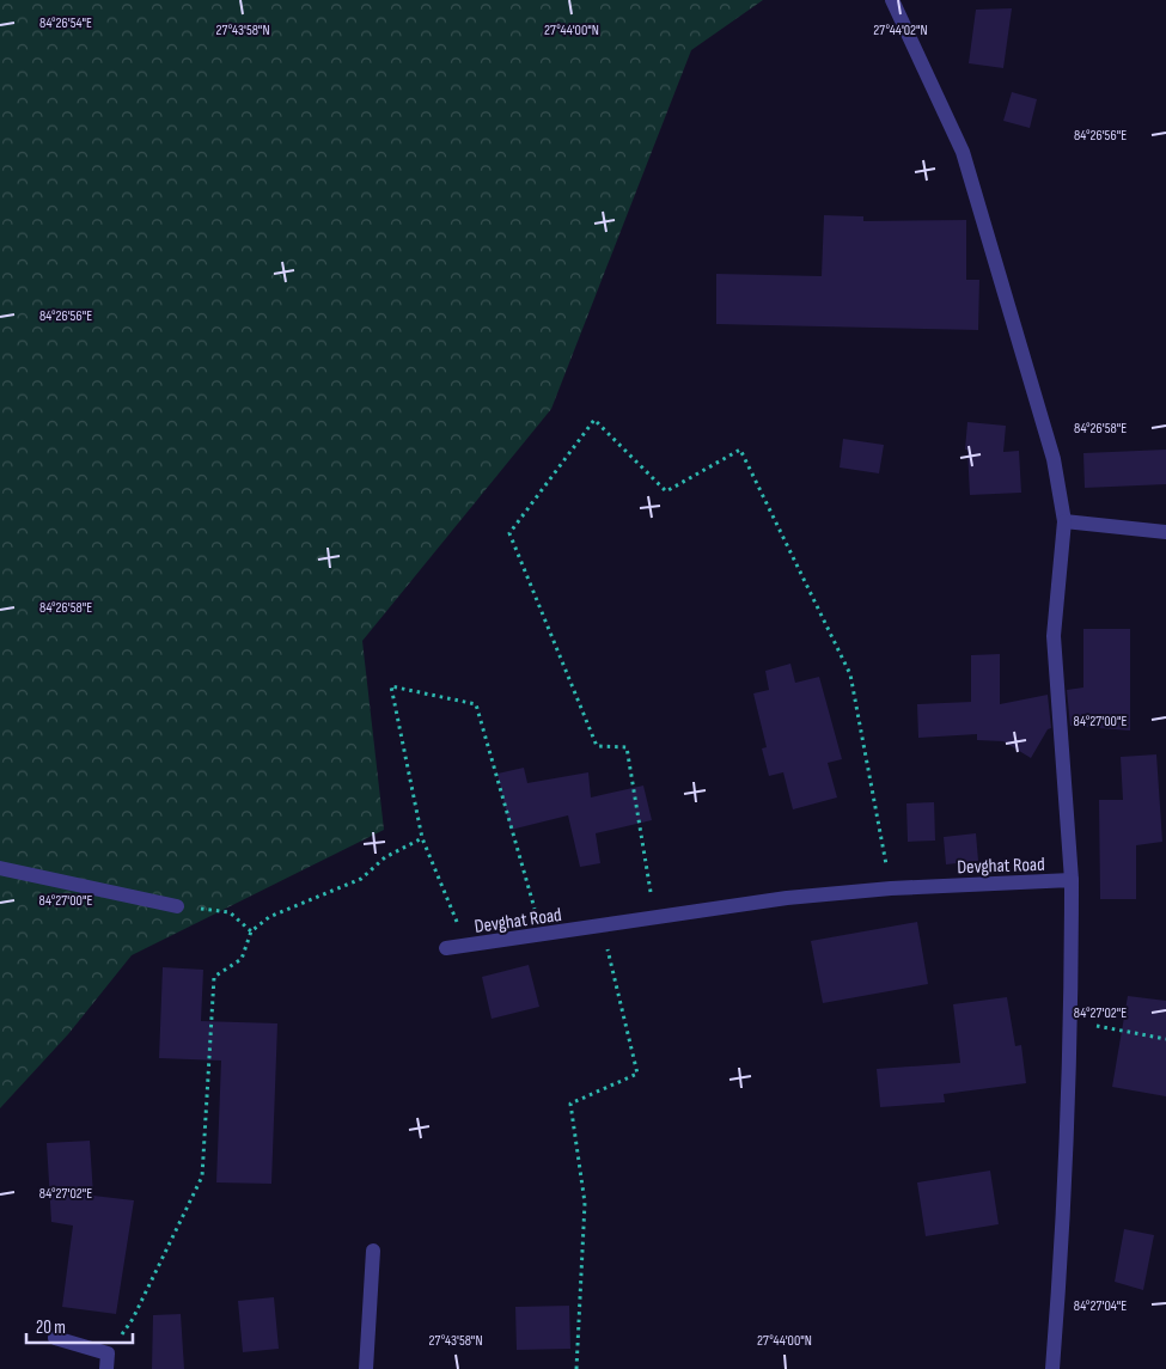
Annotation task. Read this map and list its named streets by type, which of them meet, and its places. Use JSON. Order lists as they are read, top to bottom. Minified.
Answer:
{"streets":{"street":["Devghat Road"]},"scale_bar":"20 m","coordinates":["84°26'54\"E","27°43'58\"N","27°44'00\"N","27°44'02\"N","84°26'56\"E","84°26'58\"E","84°27'00\"E","84°27'02\"E","84°27'04\"E"]}
